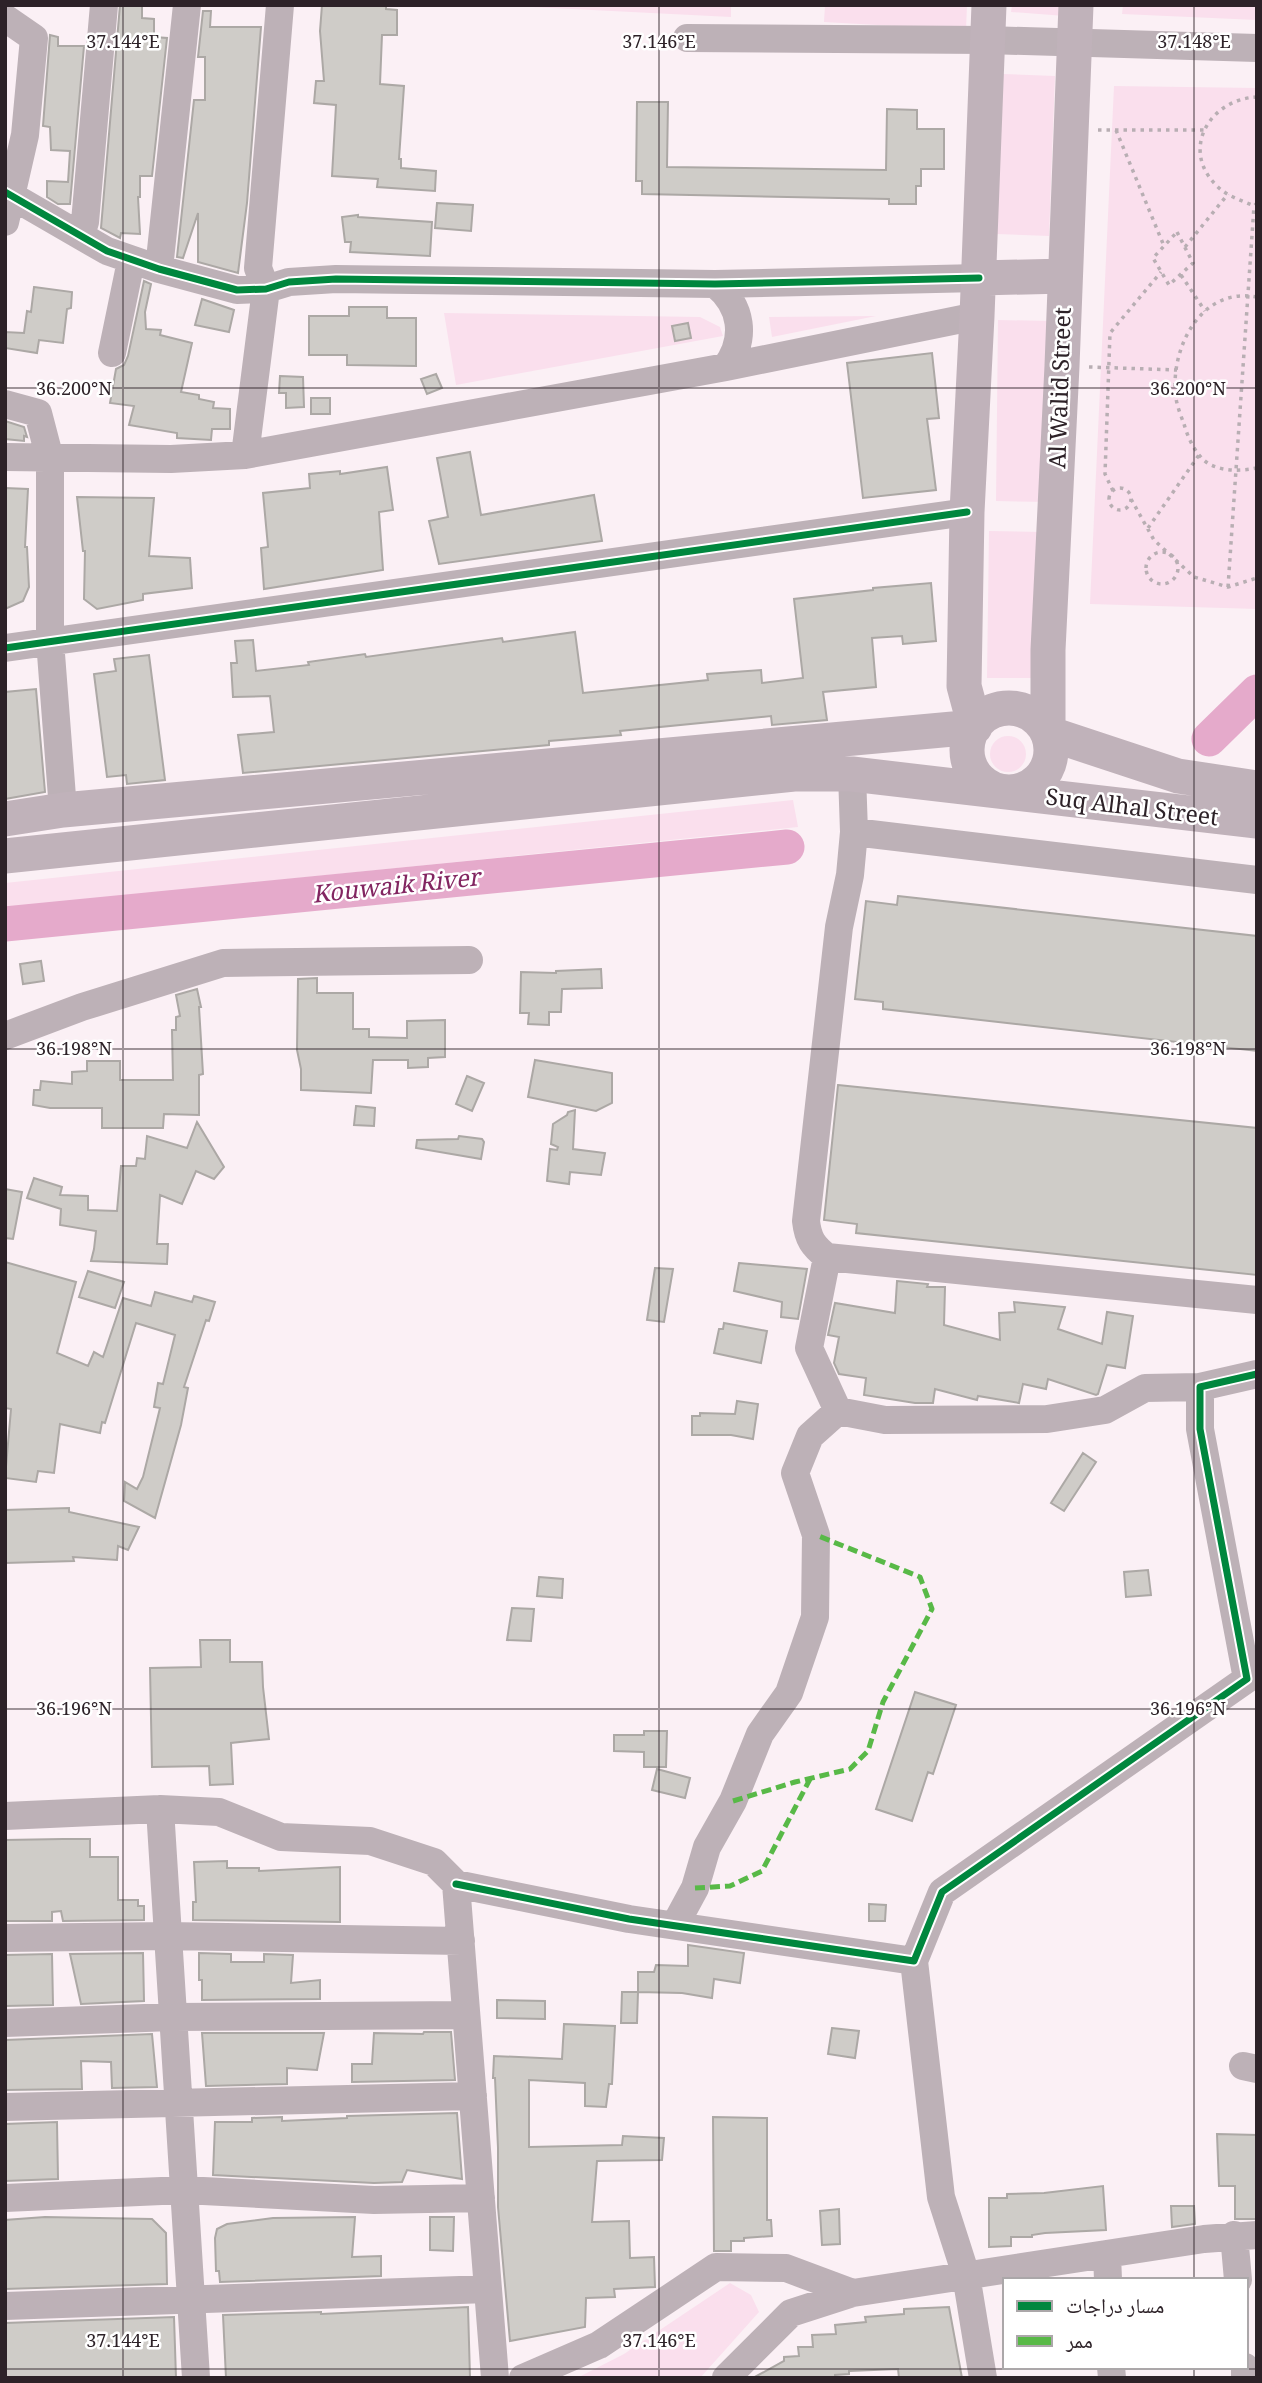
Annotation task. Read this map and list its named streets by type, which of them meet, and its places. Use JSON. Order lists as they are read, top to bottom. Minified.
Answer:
{"streets":{"main road":["Al Walid Street","Suq Alhal Street"]},"crossings":[["Al Walid Street","Suq Alhal Street"]],"water":["Kouwaik River"],"legend":["مسار دراجات","ممر"],"coordinates":["37.144°E","37.146°E","37.148°E","36.200°N","36.198°N","36.196°N"]}
